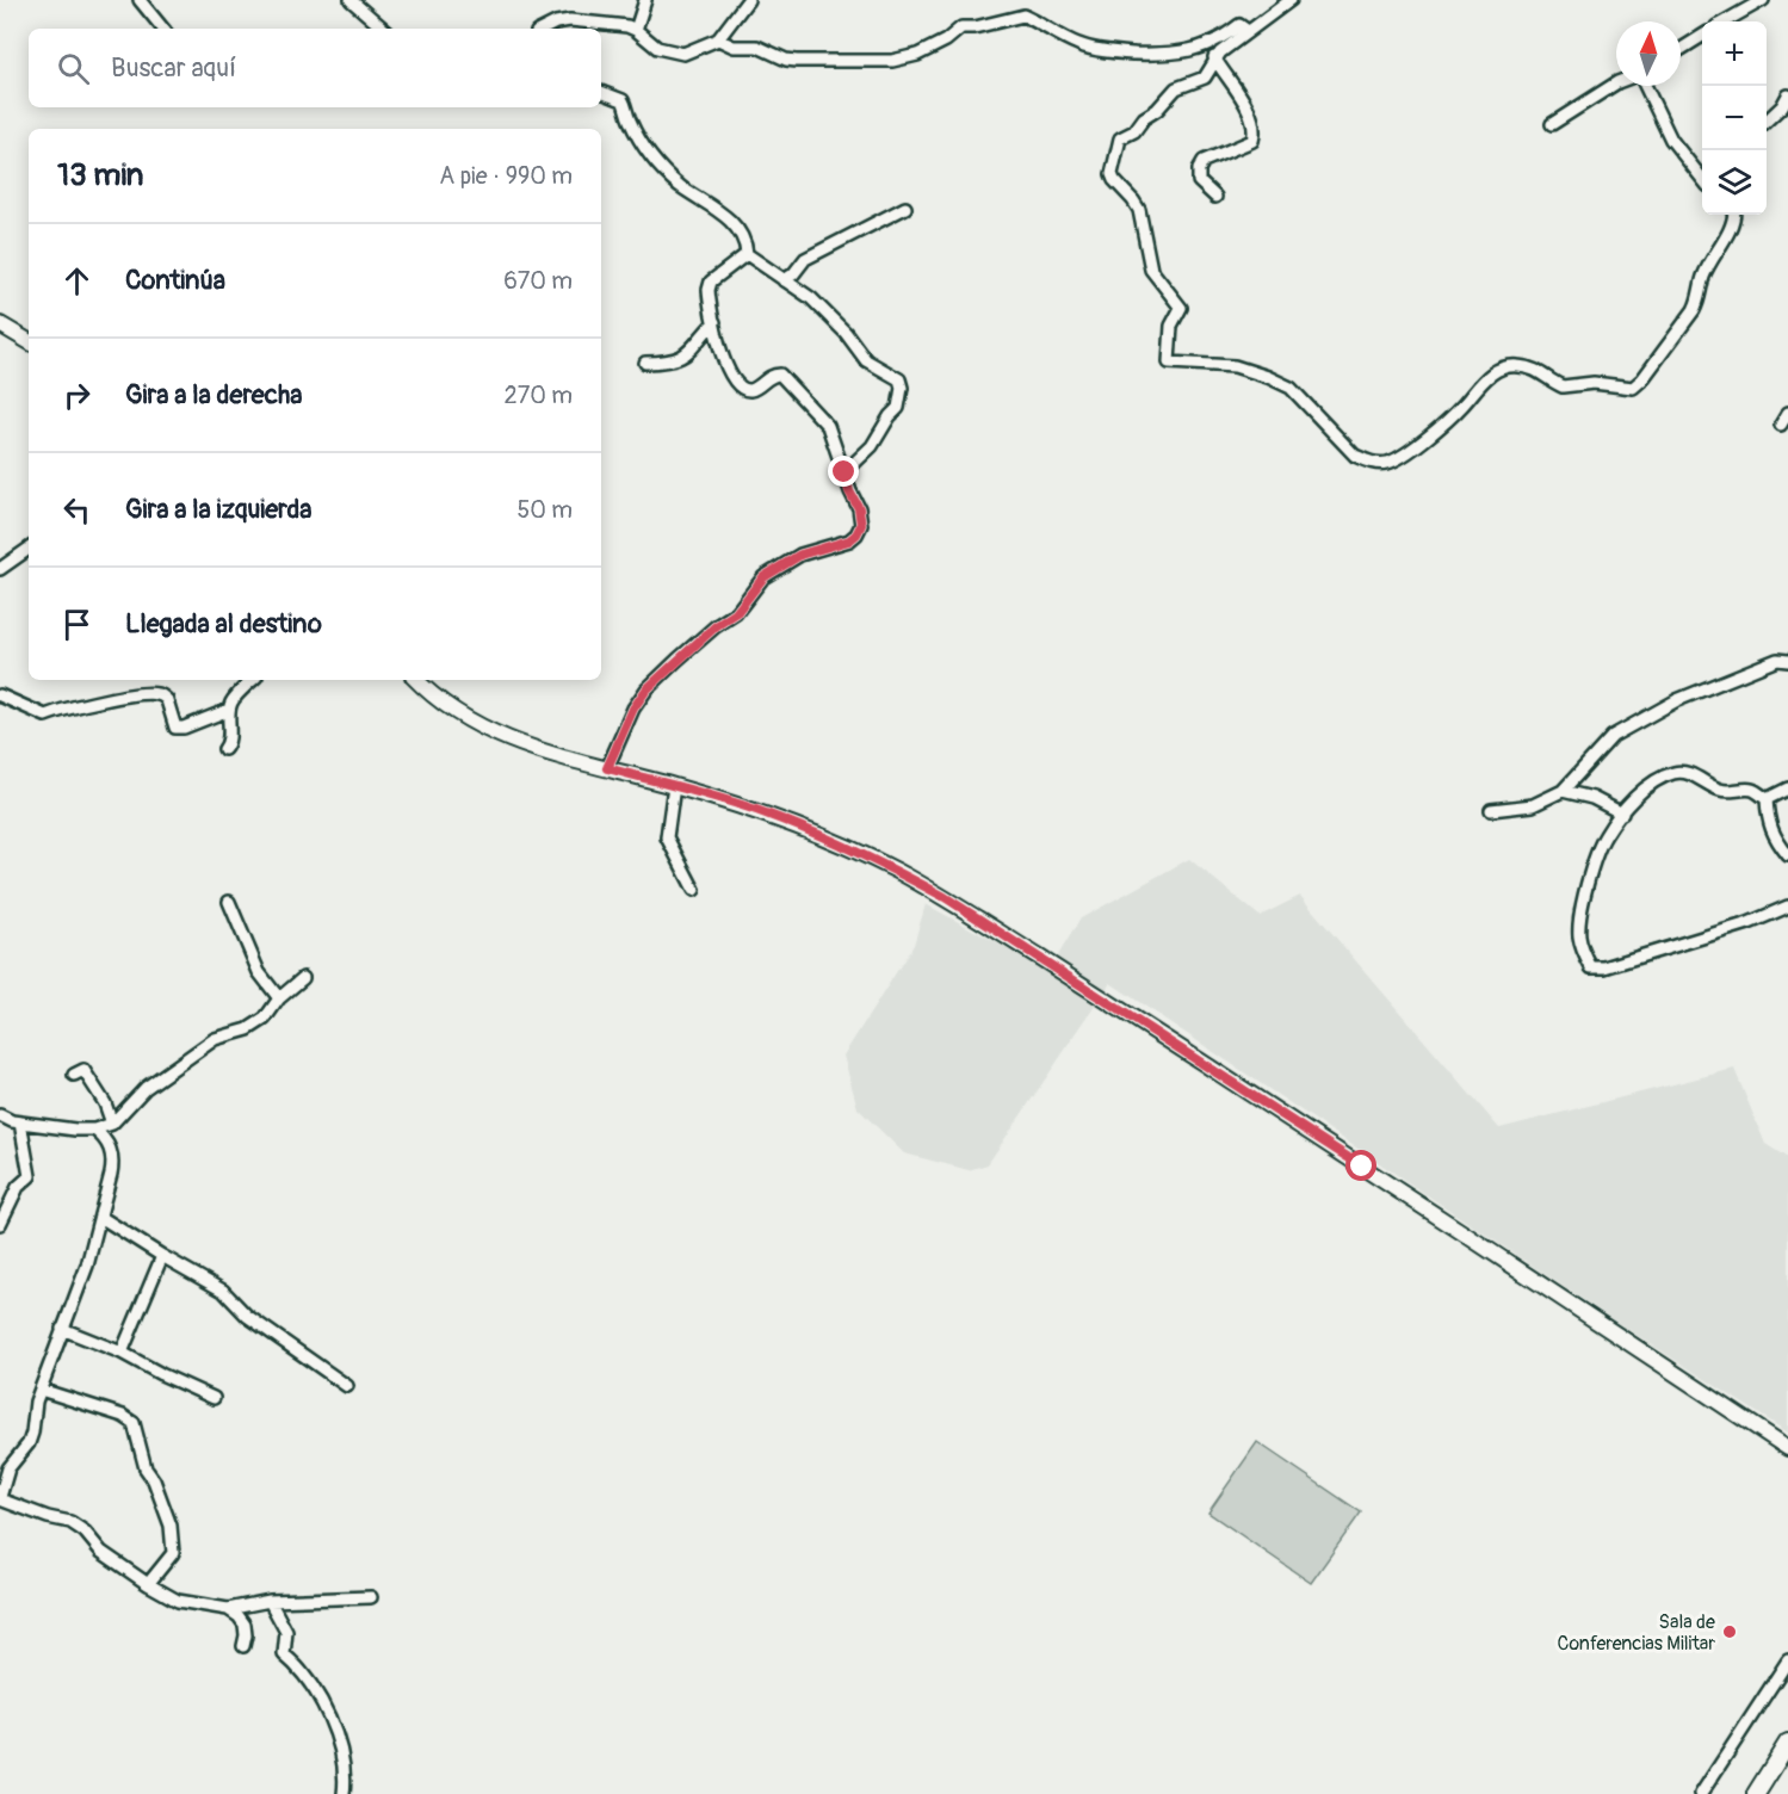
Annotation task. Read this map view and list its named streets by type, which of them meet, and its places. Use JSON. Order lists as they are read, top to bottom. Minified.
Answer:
{"places":["Sala de Conferencias Militar"],"north":"top","page":{"map_buttons":["+","−"],"search":"Buscar aquí","heading":["13 min","A pie · 990 m"],"list":[["Continúa","670 m"],["Gira a la derecha","270 m"],["Gira a la izquierda","50 m"],"Llegada al destino"]}}
